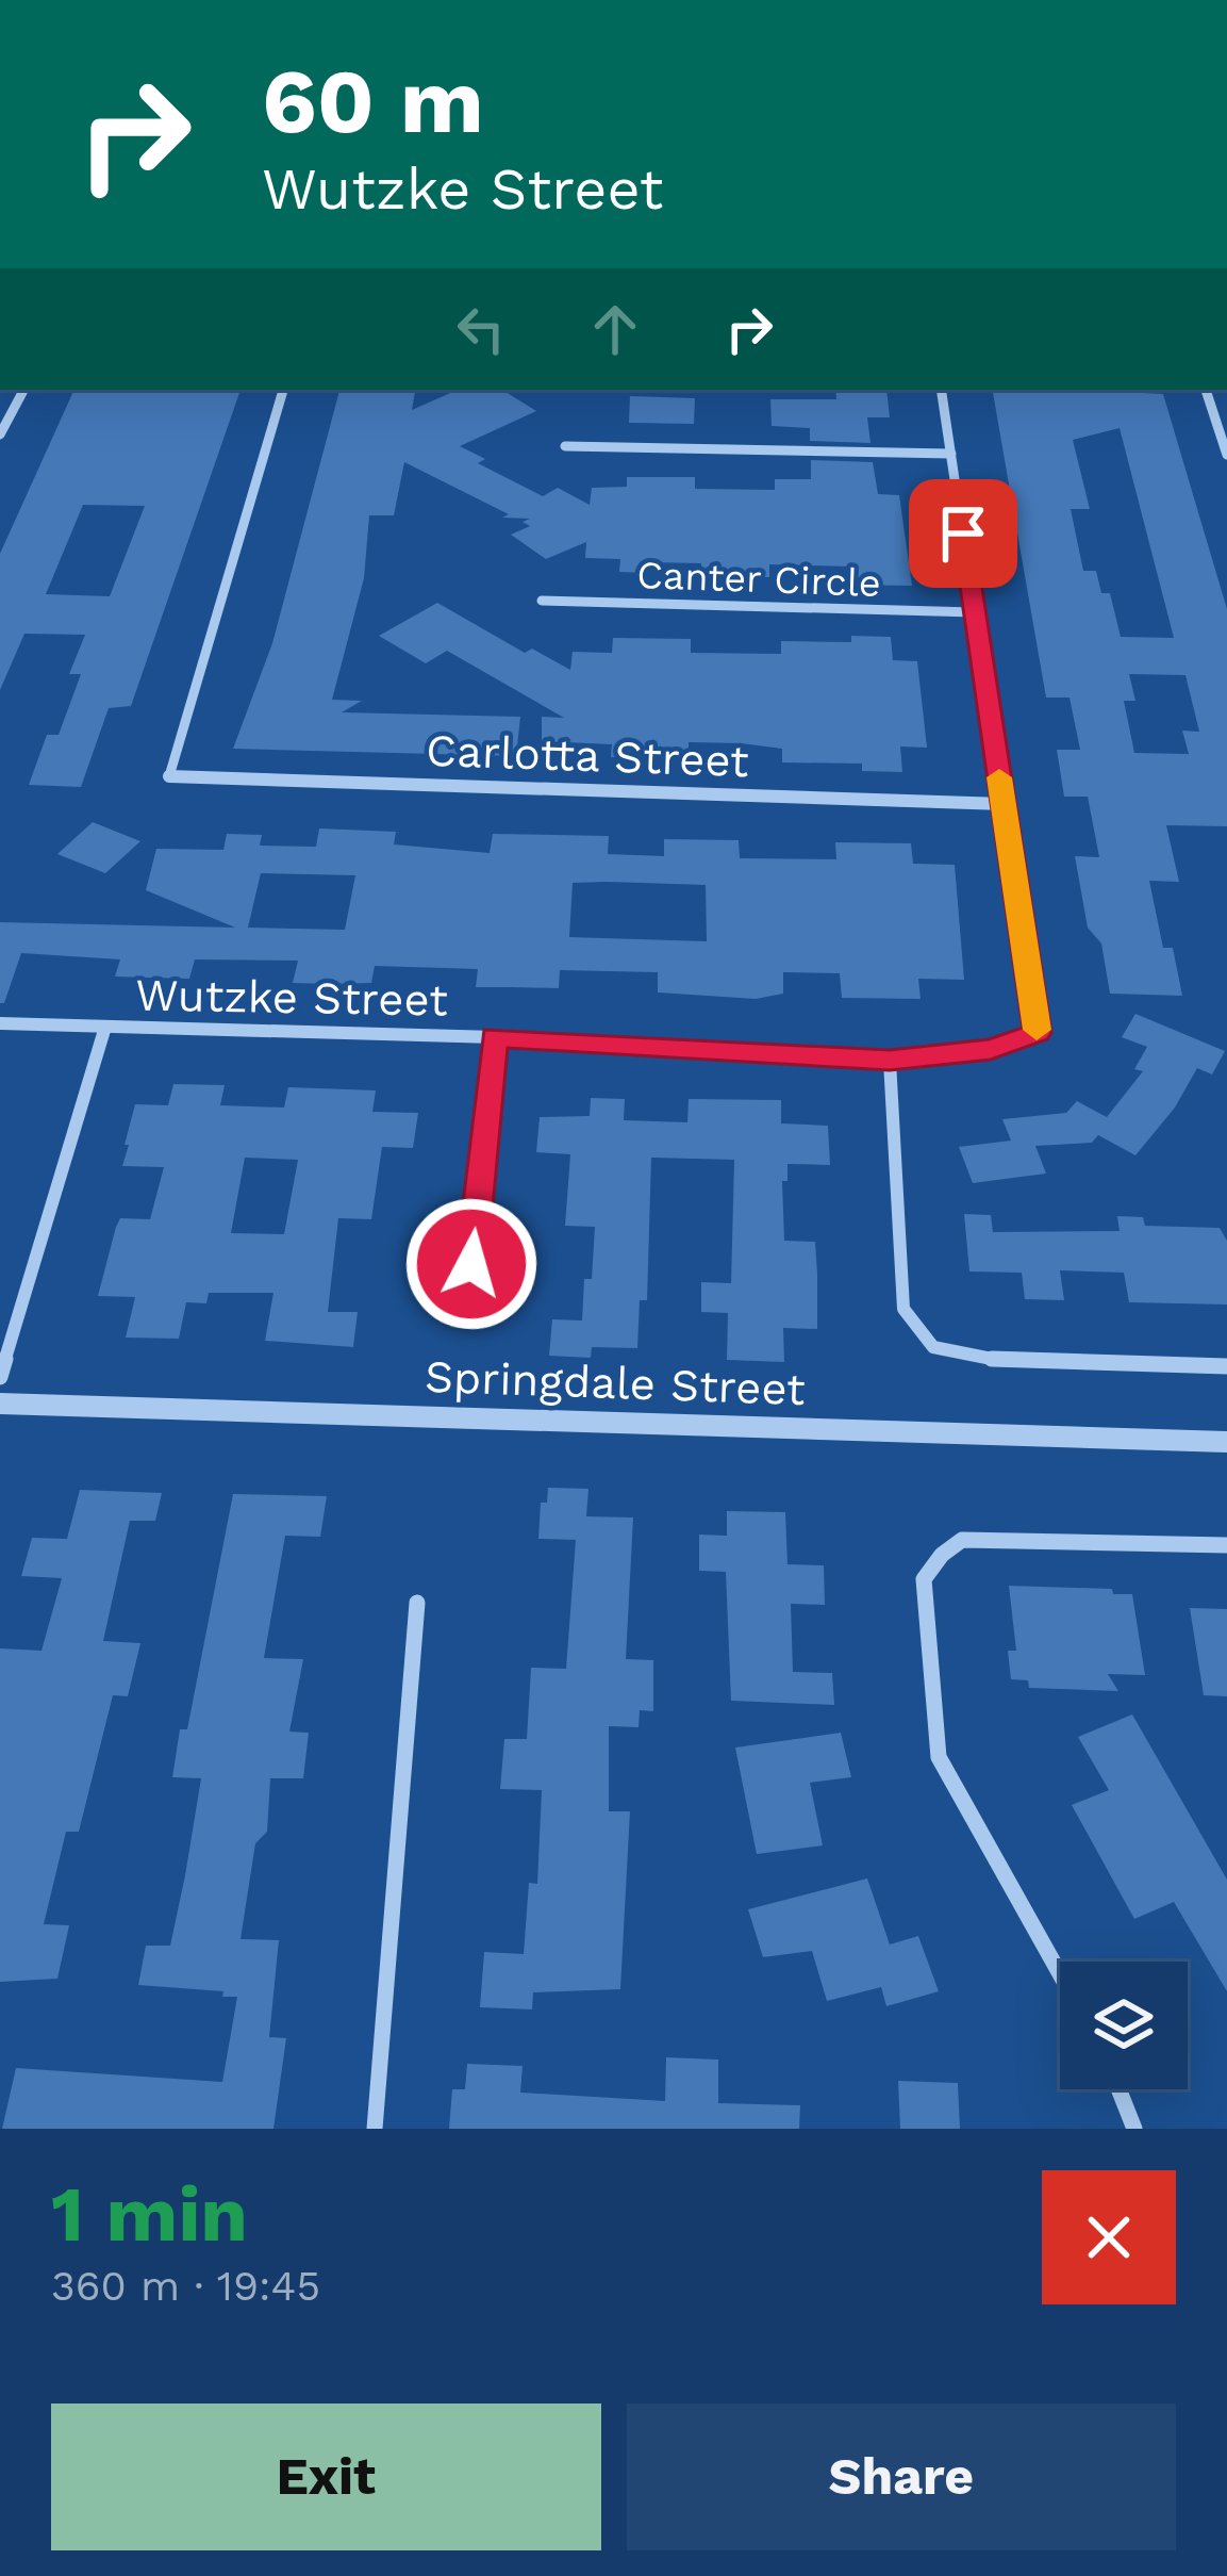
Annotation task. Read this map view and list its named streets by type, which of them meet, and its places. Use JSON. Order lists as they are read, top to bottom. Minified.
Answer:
{"streets":{"street":["Canter Circle","Carlotta Street","Wutzke Street","Springdale Street"]},"crossings":[["Carlotta Street","Wutzke Street"]],"page":{"turn":["60 m","Wutzke Street"],"heading":["1 min","360 m · 19:45"],"buttons":["Exit","Share"]}}
